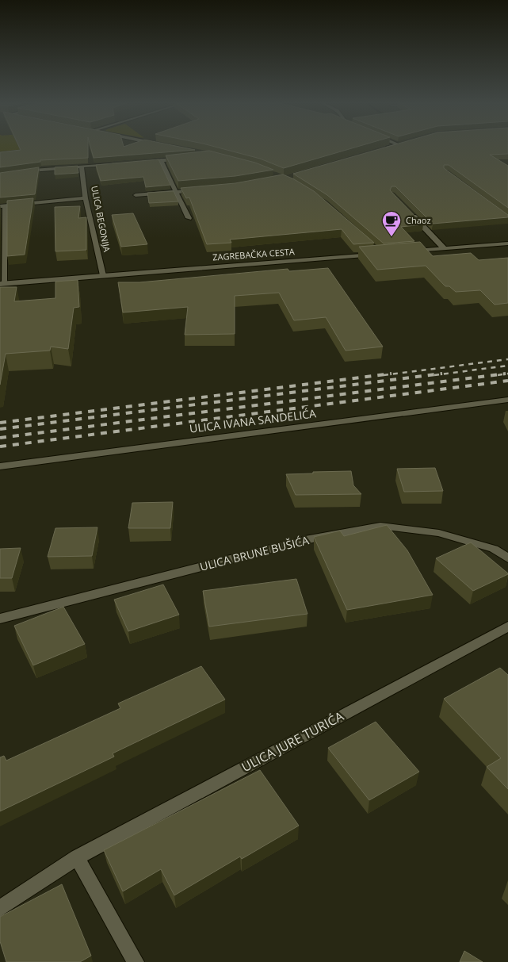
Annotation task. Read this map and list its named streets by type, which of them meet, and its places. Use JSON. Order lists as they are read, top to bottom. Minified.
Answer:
{"streets":{"street":["ULICA BEGONIJA","ZAGREBAČKA CESTA","ULICA IVANA SANDELIĆA","ULICA BRUNE BUŠIĆA","ULICA JURE TURIĆA"]},"crossings":[["ULICA BEGONIJA","ZAGREBAČKA CESTA"]],"places":{"cafe":["Chaoz"]}}
